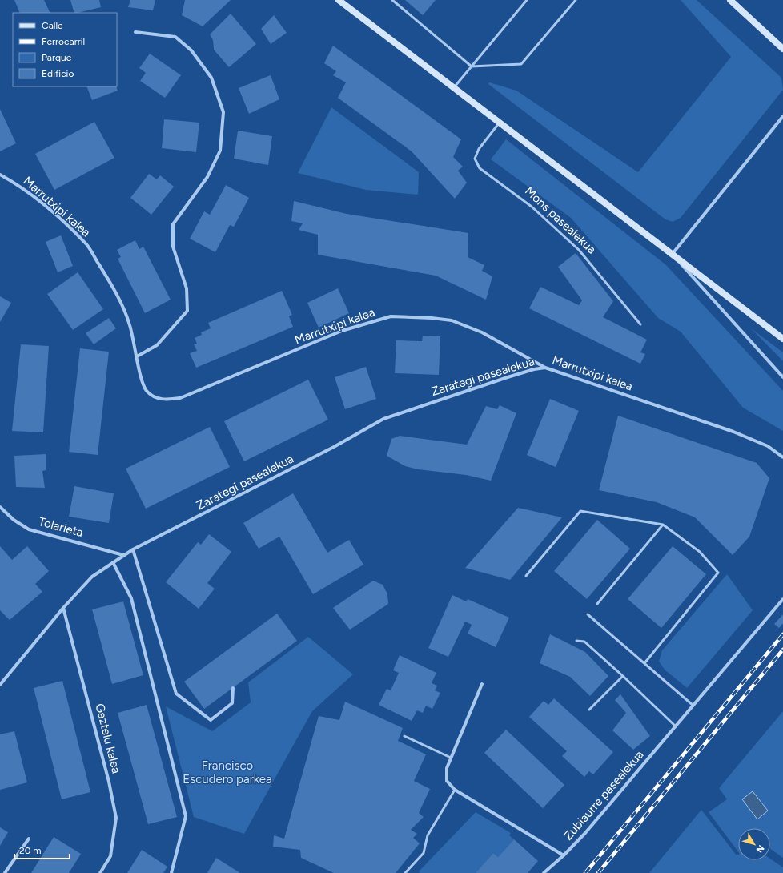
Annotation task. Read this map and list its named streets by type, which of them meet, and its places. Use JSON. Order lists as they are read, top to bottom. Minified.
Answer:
{"streets":{"street":["Marrutxipi kalea","Zarategi pasealekua","Tolarieta","Gaztelu kalea","Zubiaurre pasealekua"],"lane":["Mons pasealekua"]},"crossings":[["Marrutxipi kalea","Zarategi pasealekua"],["Zarategi pasealekua","Tolarieta"],["Zarategi pasealekua","Gaztelu kalea"]],"parks":["Francisco Escudero parkea"],"legend":["Calle","Ferrocarril","Parque","Edificio"],"scale_bar":"20 m","north":"bottom right"}
